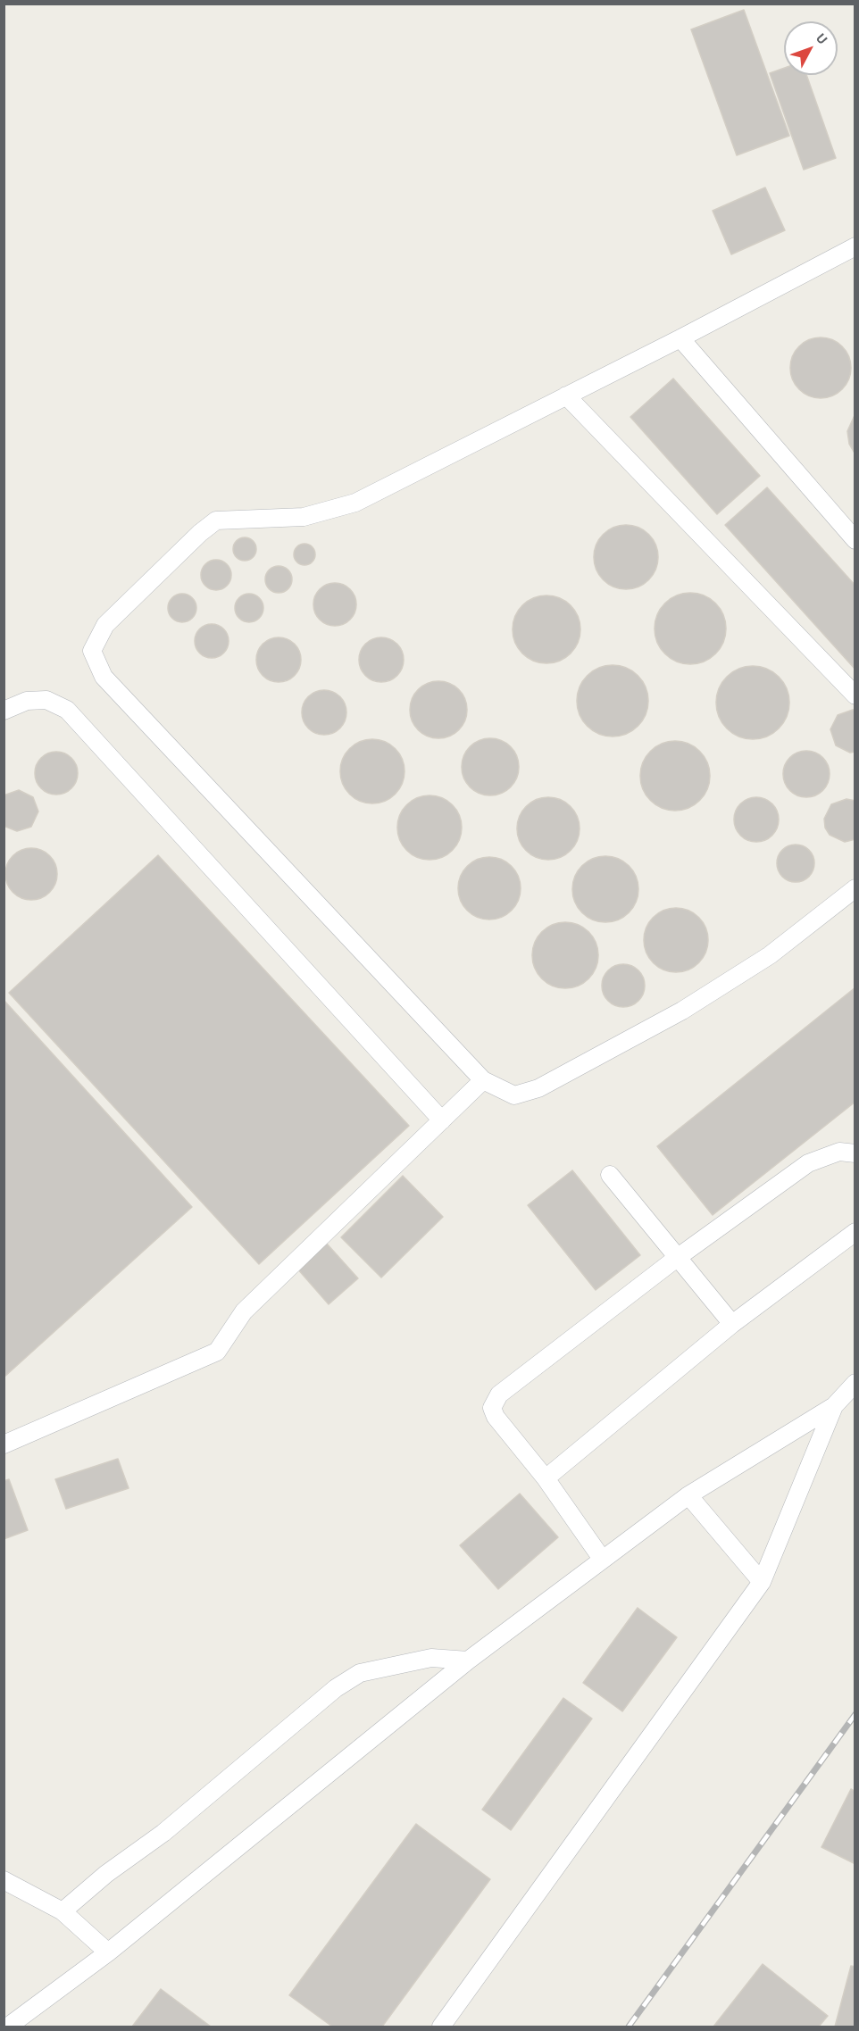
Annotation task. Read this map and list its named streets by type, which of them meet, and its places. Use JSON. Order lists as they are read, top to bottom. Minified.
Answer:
{"north":"top right"}
